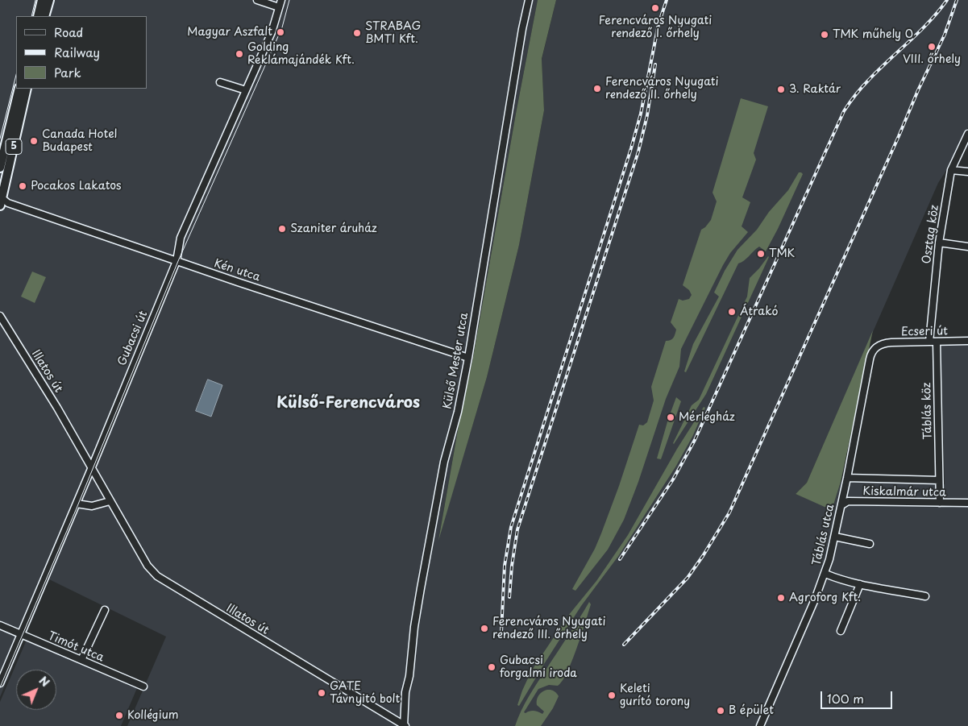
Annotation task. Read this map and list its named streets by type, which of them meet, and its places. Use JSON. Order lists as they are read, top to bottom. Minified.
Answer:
{"streets":{"main road":["5"],"street":["Osztag köz","Kén utca","Ecseri út","Gubacsi út","Külső Mester utca","Illatos út","Táblás köz","Kiskalmár utca","Táblás utca","Timót utca"]},"crossings":[["5","Kén utca"],["Osztag köz","Ecseri út"],["Kén utca","Gubacsi út"],["Kén utca","Külső Mester utca"],["Ecseri út","Táblás köz"],["Ecseri út","Táblás utca"],["Gubacsi út","Illatos út"],["Gubacsi út","Timót utca"],["Külső Mester utca","Illatos út"],["Táblás köz","Kiskalmár utca"],["Kiskalmár utca","Táblás utca"]],"districts":["Külső-Ferencváros"],"places":["Ferencváros Nyugati rendező I. őrhely","Magyar Aszfalt","STRABAG BMTI Kft.","TMK műhely 0","VIII. őrhely","Golding Reklámajándék Kft.","Ferencváros Nyugati rendező II. őrhely","3. Raktár","Canada Hotel Budapest","Pocakos Lakatos","Szaniter áruház","TMK","Átrakó","Mérlegház","Agroforg Kft.","Ferencváros Nyugati rendező III. őrhely","Gubacsi forgalmi iroda","GATE Távnyitó bolt","Keleti gurító torony","B épület","Kollégium"],"legend":["Road","Railway","Park"],"scale_bar":"100 m","north":"top right"}
